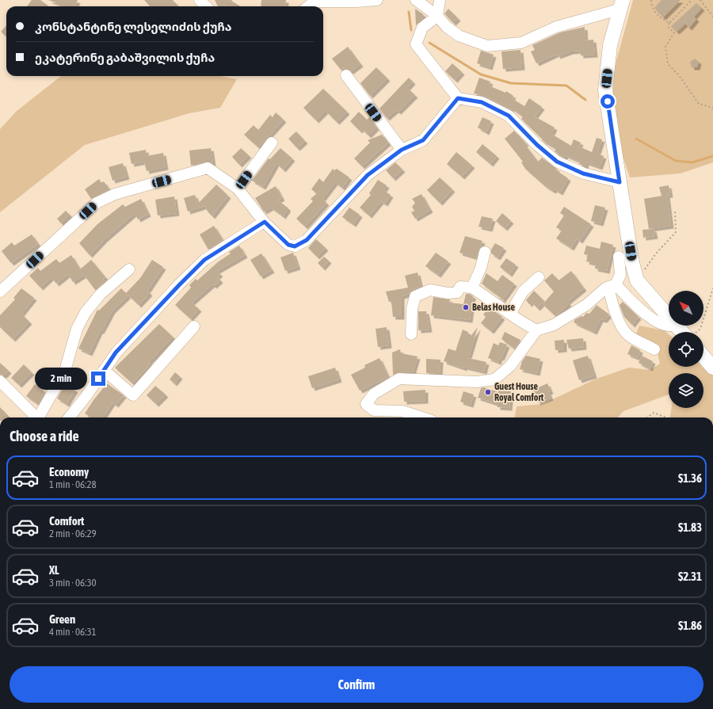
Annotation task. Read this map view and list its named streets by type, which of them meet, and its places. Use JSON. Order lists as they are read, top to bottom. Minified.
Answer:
{"places":["Belas House","Guest House Royal Comfort"],"north":"top left","page":{"banner":["კონსტანტინე ლესელიძის ქუჩა","ეკატერინე გაბაშვილის ქუჩა"],"bubble":"2 min","heading":"Choose a ride","list":[{"name":"Economy","note":"1 min · 06:28","value":"$1.36"},{"name":"Comfort","note":"2 min · 06:29","value":"$1.83"},{"name":"XL","note":"3 min · 06:30","value":"$2.31"},{"name":"Green","note":"4 min · 06:31","value":"$1.86"}],"buttons":"Confirm"}}
